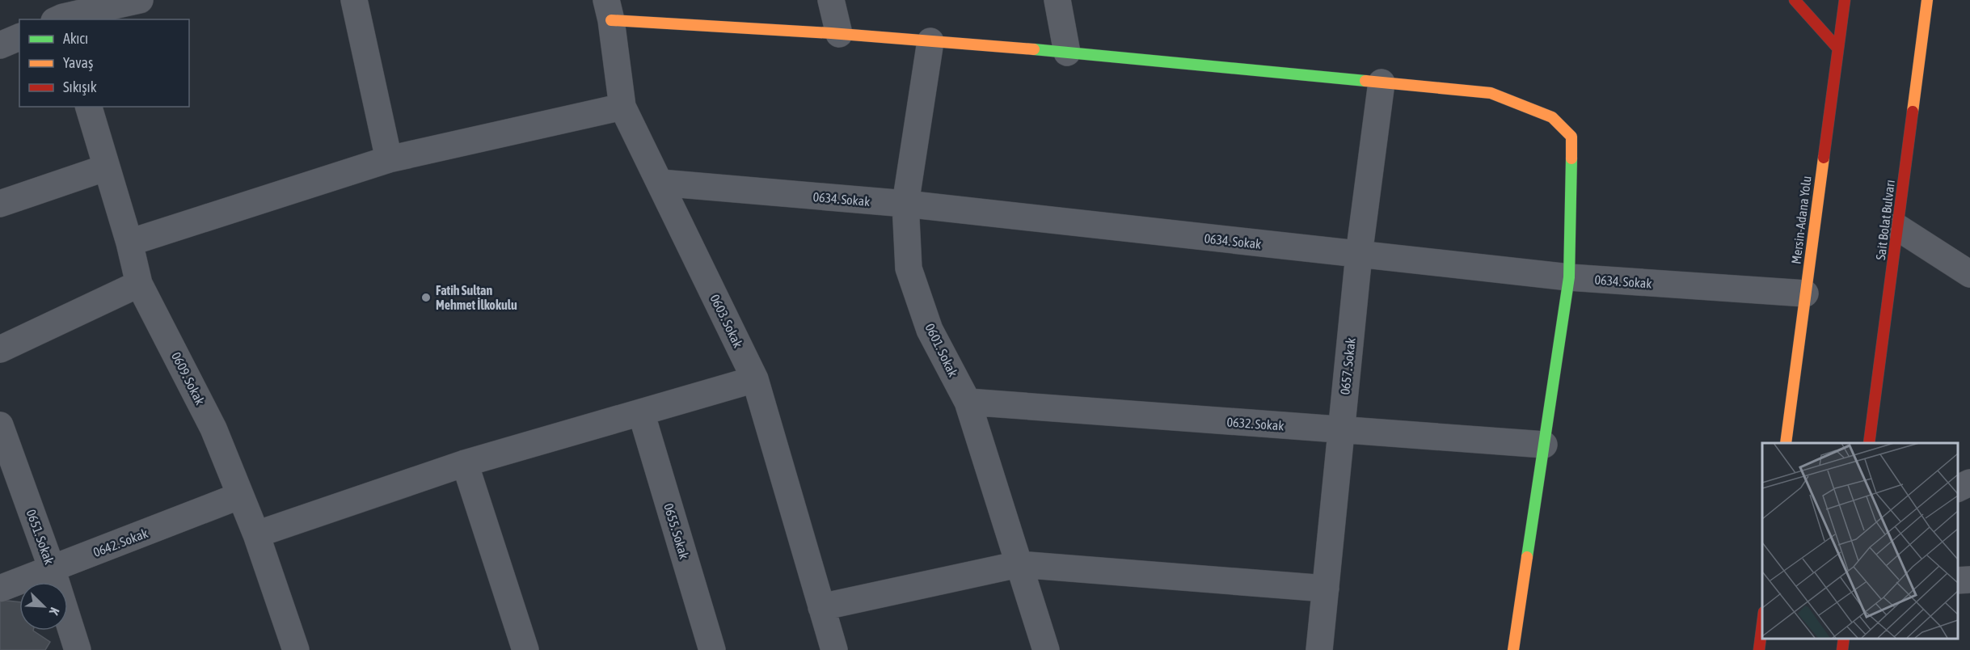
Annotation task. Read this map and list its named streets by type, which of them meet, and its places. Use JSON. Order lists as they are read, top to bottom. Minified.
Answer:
{"streets":{"main road":["Mersin-Adana Yolu","Sait Bolat Bulvarı"],"street":["0634. Sokak","0603. Sokak","0601. Sokak","0657. Sokak","0609. Sokak","0632. Sokak","0655. Sokak","0651. Sokak","0642. Sokak"]},"crossings":[["0634. Sokak","Mersin-Adana Yolu"],["0634. Sokak","0603. Sokak"],["0634. Sokak","0601. Sokak"],["0634. Sokak","0657. Sokak"],["0601. Sokak","0632. Sokak"],["0657. Sokak","0632. Sokak"],["0609. Sokak","0642. Sokak"],["0651. Sokak","0642. Sokak"]],"places":["Fatih Sultan Mehmet İlkokulu"],"legend":["Akıcı","Yavaş","Sıkışık"],"north":"bottom right"}
